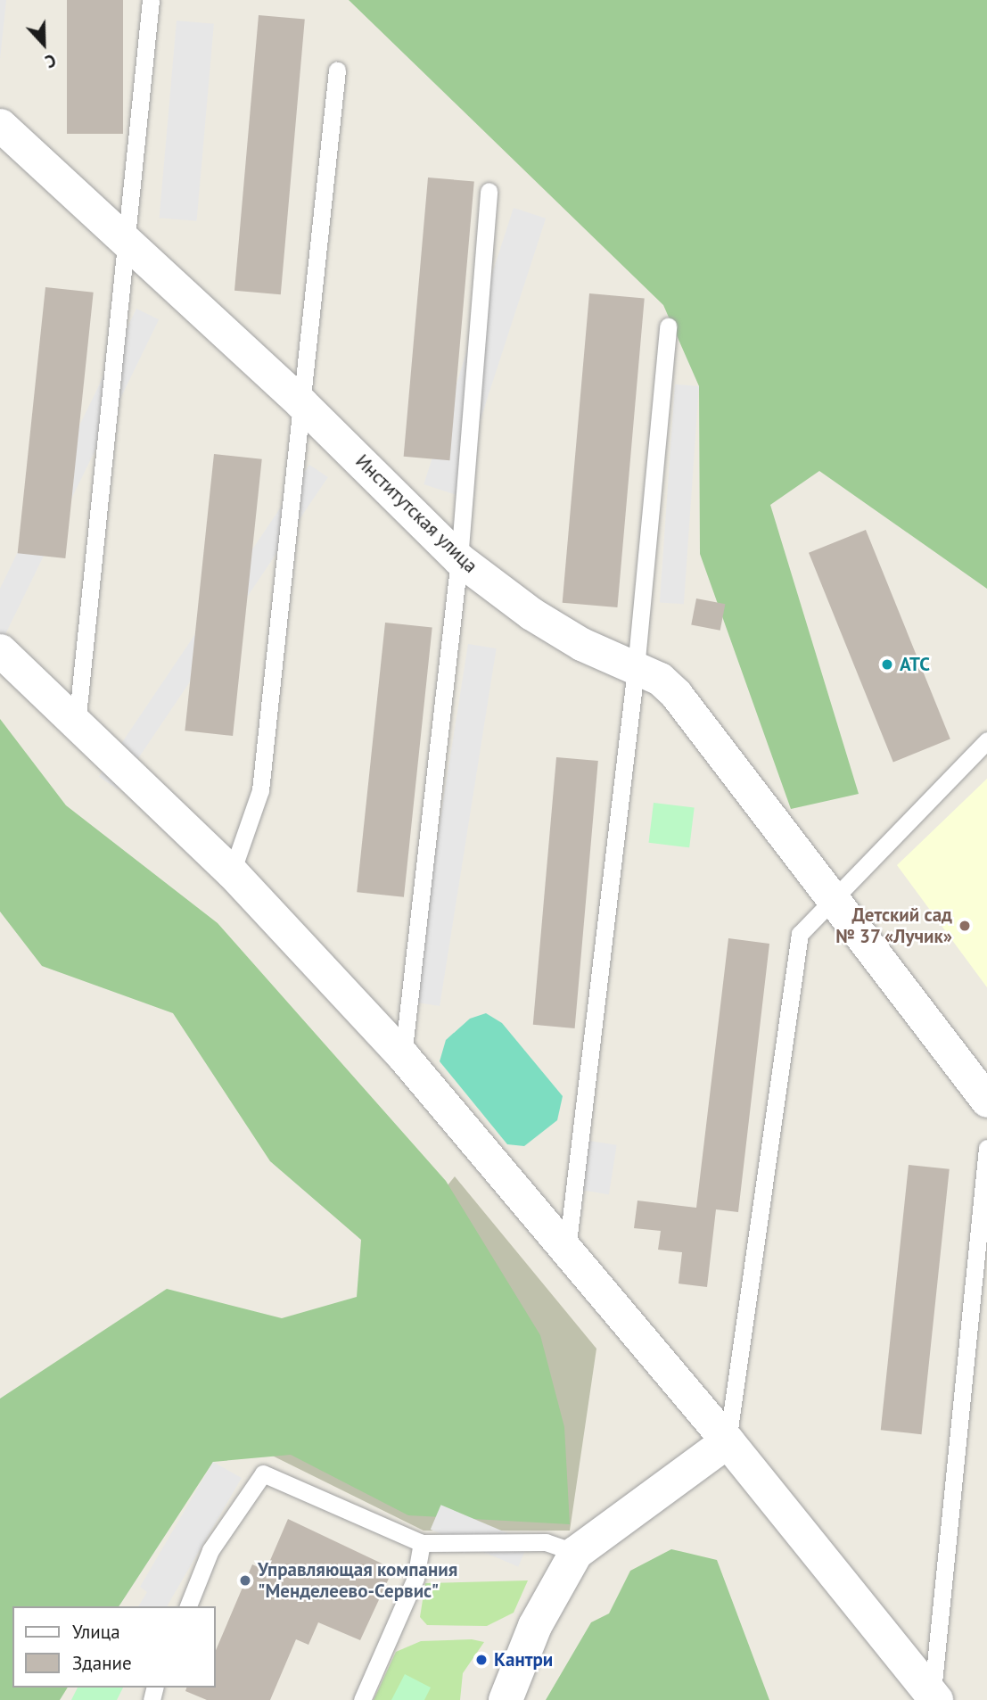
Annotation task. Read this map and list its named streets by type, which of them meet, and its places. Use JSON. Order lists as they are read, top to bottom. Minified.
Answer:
{"streets":{"street":["Институтская улица"]},"places":["АТС","Детский сад № 37 «Лучик»","Управляющая компания \"Менделеево-Сервис\"","Кантри"],"legend":["Улица","Здание"],"north":"bottom"}
